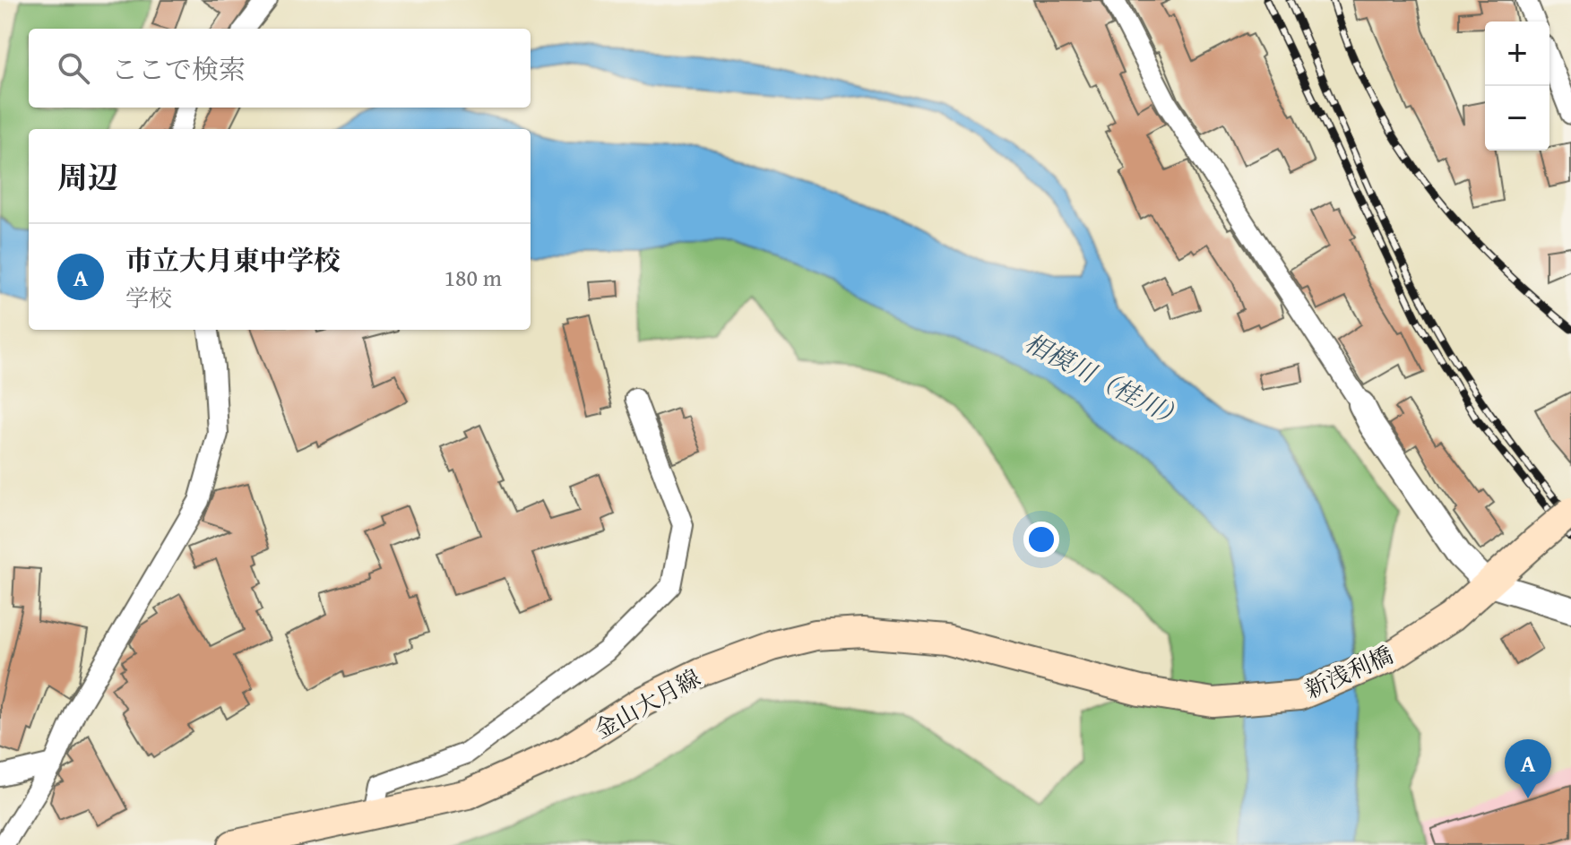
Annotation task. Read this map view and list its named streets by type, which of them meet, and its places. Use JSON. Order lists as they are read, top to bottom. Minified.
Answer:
{"streets":{"main road":["新浅利橋","金山大月線"]},"crossings":[["新浅利橋","金山大月線"]],"water":["相模川（桂川）"],"page":{"map_buttons":["+","−"],"search":"ここで検索","heading":"周辺","list":[{"mark":"A","name":"市立大月東中学校","note":"学校","value":"180 m"}],"pins":"A"}}
